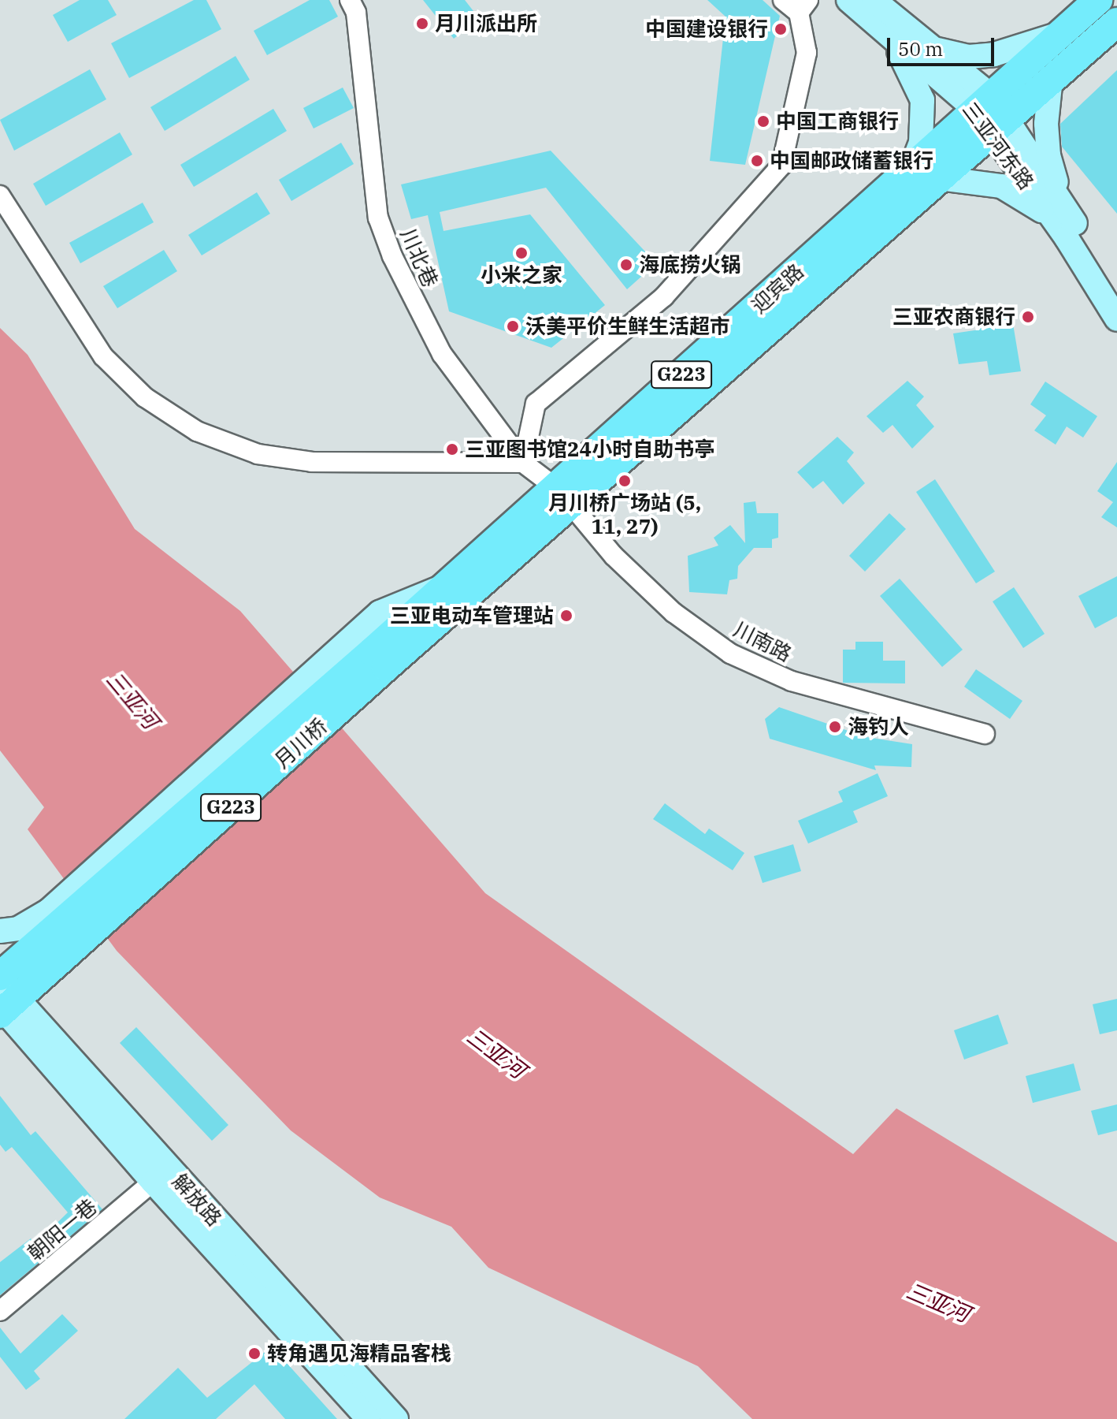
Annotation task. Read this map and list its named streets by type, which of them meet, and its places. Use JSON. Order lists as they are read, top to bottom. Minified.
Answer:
{"streets":{"highway":["迎宾路","G223","月川桥"],"main road":["三亚河东路","解放路"],"street":["川北巷","川南路","朝阳一巷"]},"crossings":[["三亚河东路","迎宾路"],["川北巷","迎宾路"],["川北巷","川南路"],["迎宾路","川南路"],["迎宾路","月川桥"],["G223","月川桥"],["G223","解放路"],["解放路","朝阳一巷"]],"water":["三亚河"],"places":["月川派出所","中国建设银行","中国工商银行","中国邮政储蓄银行","小米之家","海底捞火锅","三亚农商银行","沃美平价生鲜生活超市","三亚图书馆24小时自助书亭","月川桥广场站 (5, 11, 27)","三亚电动车管理站","海钓人","转角遇见海精品客栈"],"scale_bar":"50 m"}
